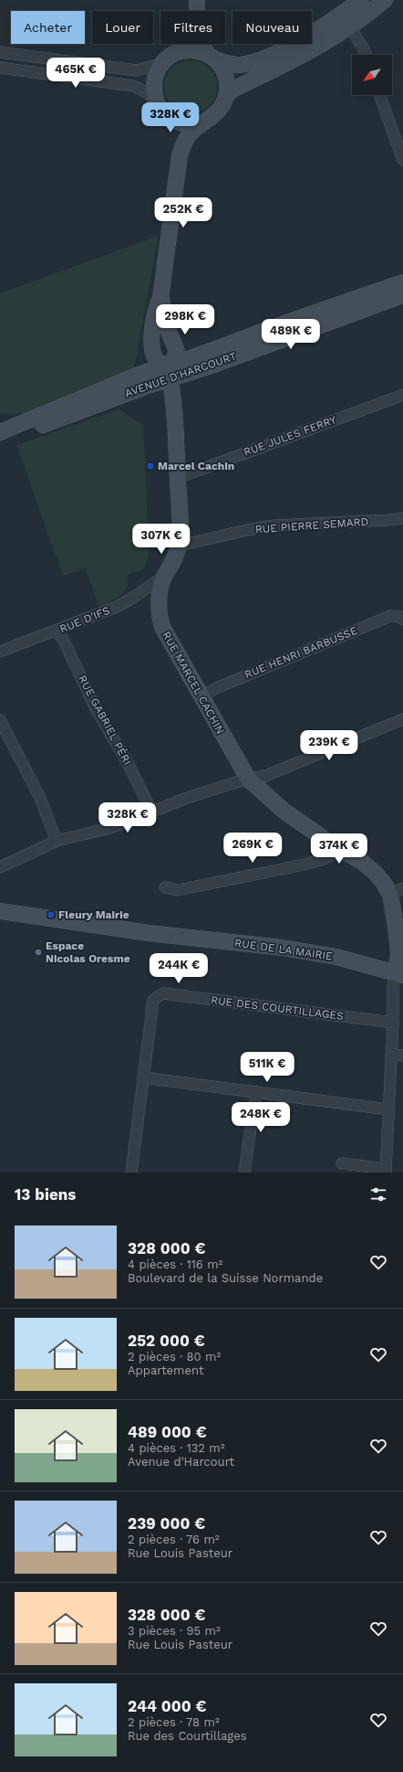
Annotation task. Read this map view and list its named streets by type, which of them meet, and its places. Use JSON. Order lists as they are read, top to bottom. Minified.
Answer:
{"streets":{"main road":["AVENUE D'HARCOURT","RUE MARCEL CACHIN","RUE DE LA MAIRIE"],"street":["RUE JULES FERRY","RUE PIERRE SEMARD","RUE D'IFS","RUE HENRI BARBUSSE","RUE GABRIEL PÉRI","RUE DES COURTILLAGES"]},"crossings":[["AVENUE D'HARCOURT","RUE MARCEL CACHIN"],["RUE JULES FERRY","RUE MARCEL CACHIN"],["RUE PIERRE SEMARD","RUE MARCEL CACHIN"],["RUE D'IFS","RUE MARCEL CACHIN"],["RUE D'IFS","RUE GABRIEL PÉRI"],["RUE HENRI BARBUSSE","RUE MARCEL CACHIN"]],"places":{"transit":["Marcel Cachin","Fleury Mairie"],"other":["Espace Nicolas Oresme"]},"north":"bottom left","page":{"chip":["Acheter","Louer","Filtres","Nouveau"],"price":["465K €","328K €","252K €","298K €","489K €","307K €","239K €","328K €","269K €","374K €","244K €","511K €","248K €"],"heading":"13 biens","list":[{"name":"328 000 €","note":"4 pièces · 116 m² · Boulevard de la Suisse Normande"},{"name":"252 000 €","note":"2 pièces · 80 m² · Appartement"},{"name":"489 000 €","note":"4 pièces · 132 m² · Avenue d'Harcourt"},{"name":"239 000 €","note":"2 pièces · 76 m² · Rue Louis Pasteur"},{"name":"328 000 €","note":"3 pièces · 95 m² · Rue Louis Pasteur"},{"name":"244 000 €","note":"2 pièces · 78 m² · Rue des Courtillages"}]}}
